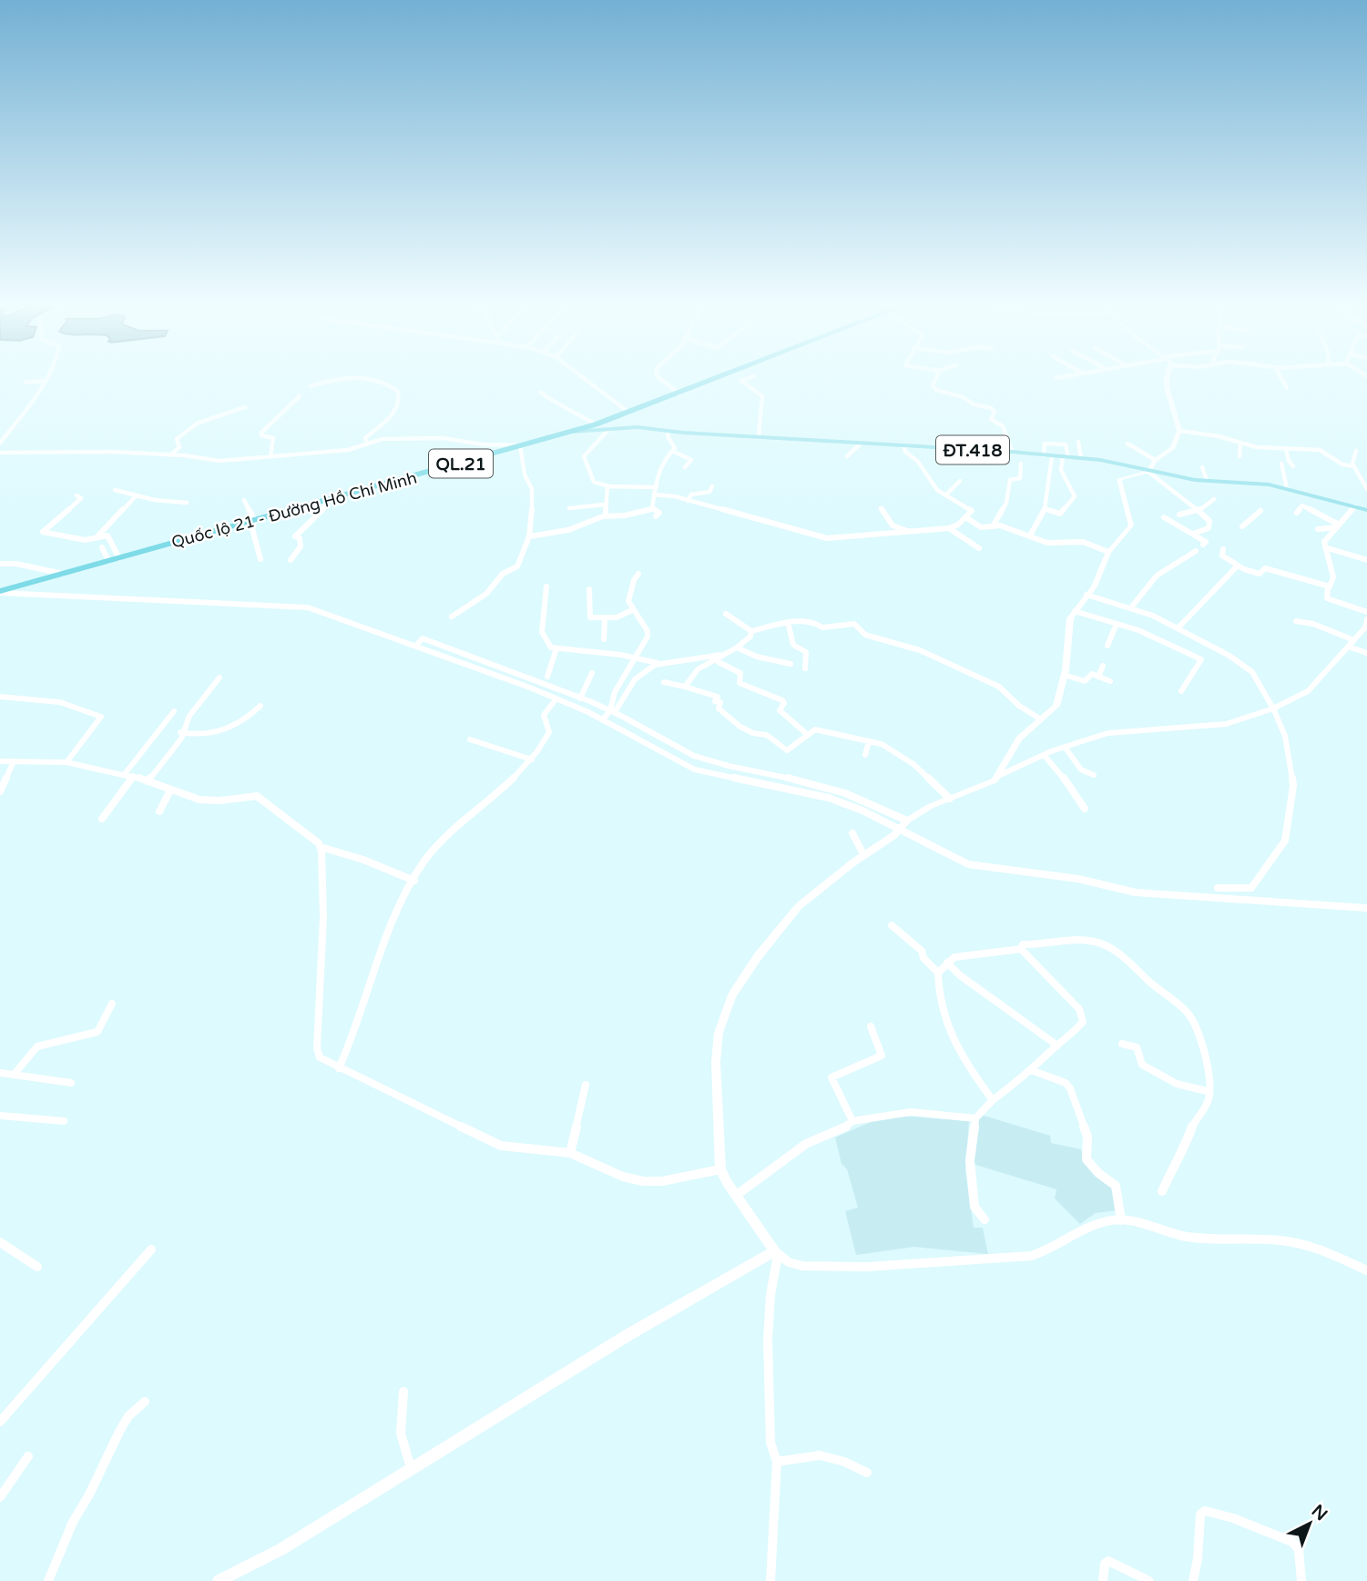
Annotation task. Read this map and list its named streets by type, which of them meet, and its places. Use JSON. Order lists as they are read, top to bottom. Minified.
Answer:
{"streets":{"highway":["QL.21","Quốc lộ 21 - Đường Hồ Chí Minh"],"main road":["ĐT.418"]},"crossings":[["ĐT.418","Quốc lộ 21 - Đường Hồ Chí Minh"]],"north":"top right"}
